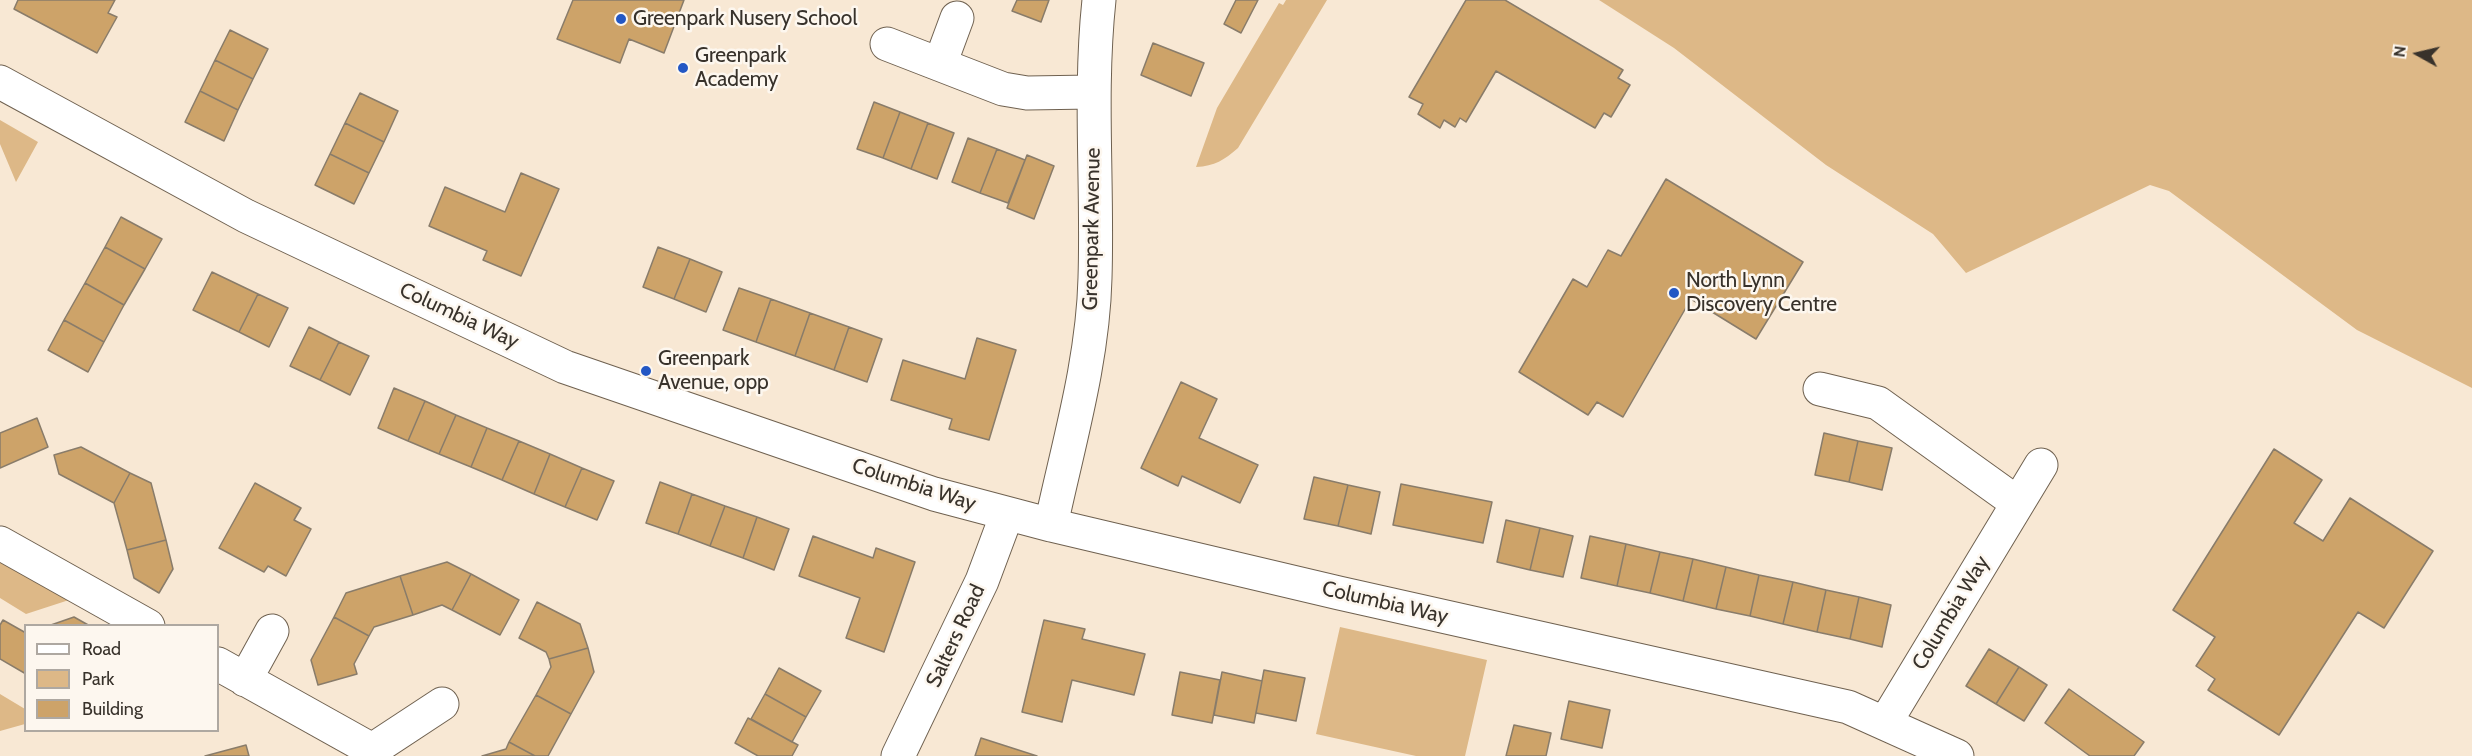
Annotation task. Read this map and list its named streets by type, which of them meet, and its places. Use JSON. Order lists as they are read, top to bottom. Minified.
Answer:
{"streets":{"street":["Greenpark Avenue","Columbia Way","Salters Road"]},"crossings":[["Greenpark Avenue","Columbia Way"],["Columbia Way","Salters Road"]],"places":["Greenpark Nusery School","Greenpark Academy","North Lynn Discovery Centre","Greenpark Avenue, opp"],"legend":["Road","Park","Building"],"north":"left"}
